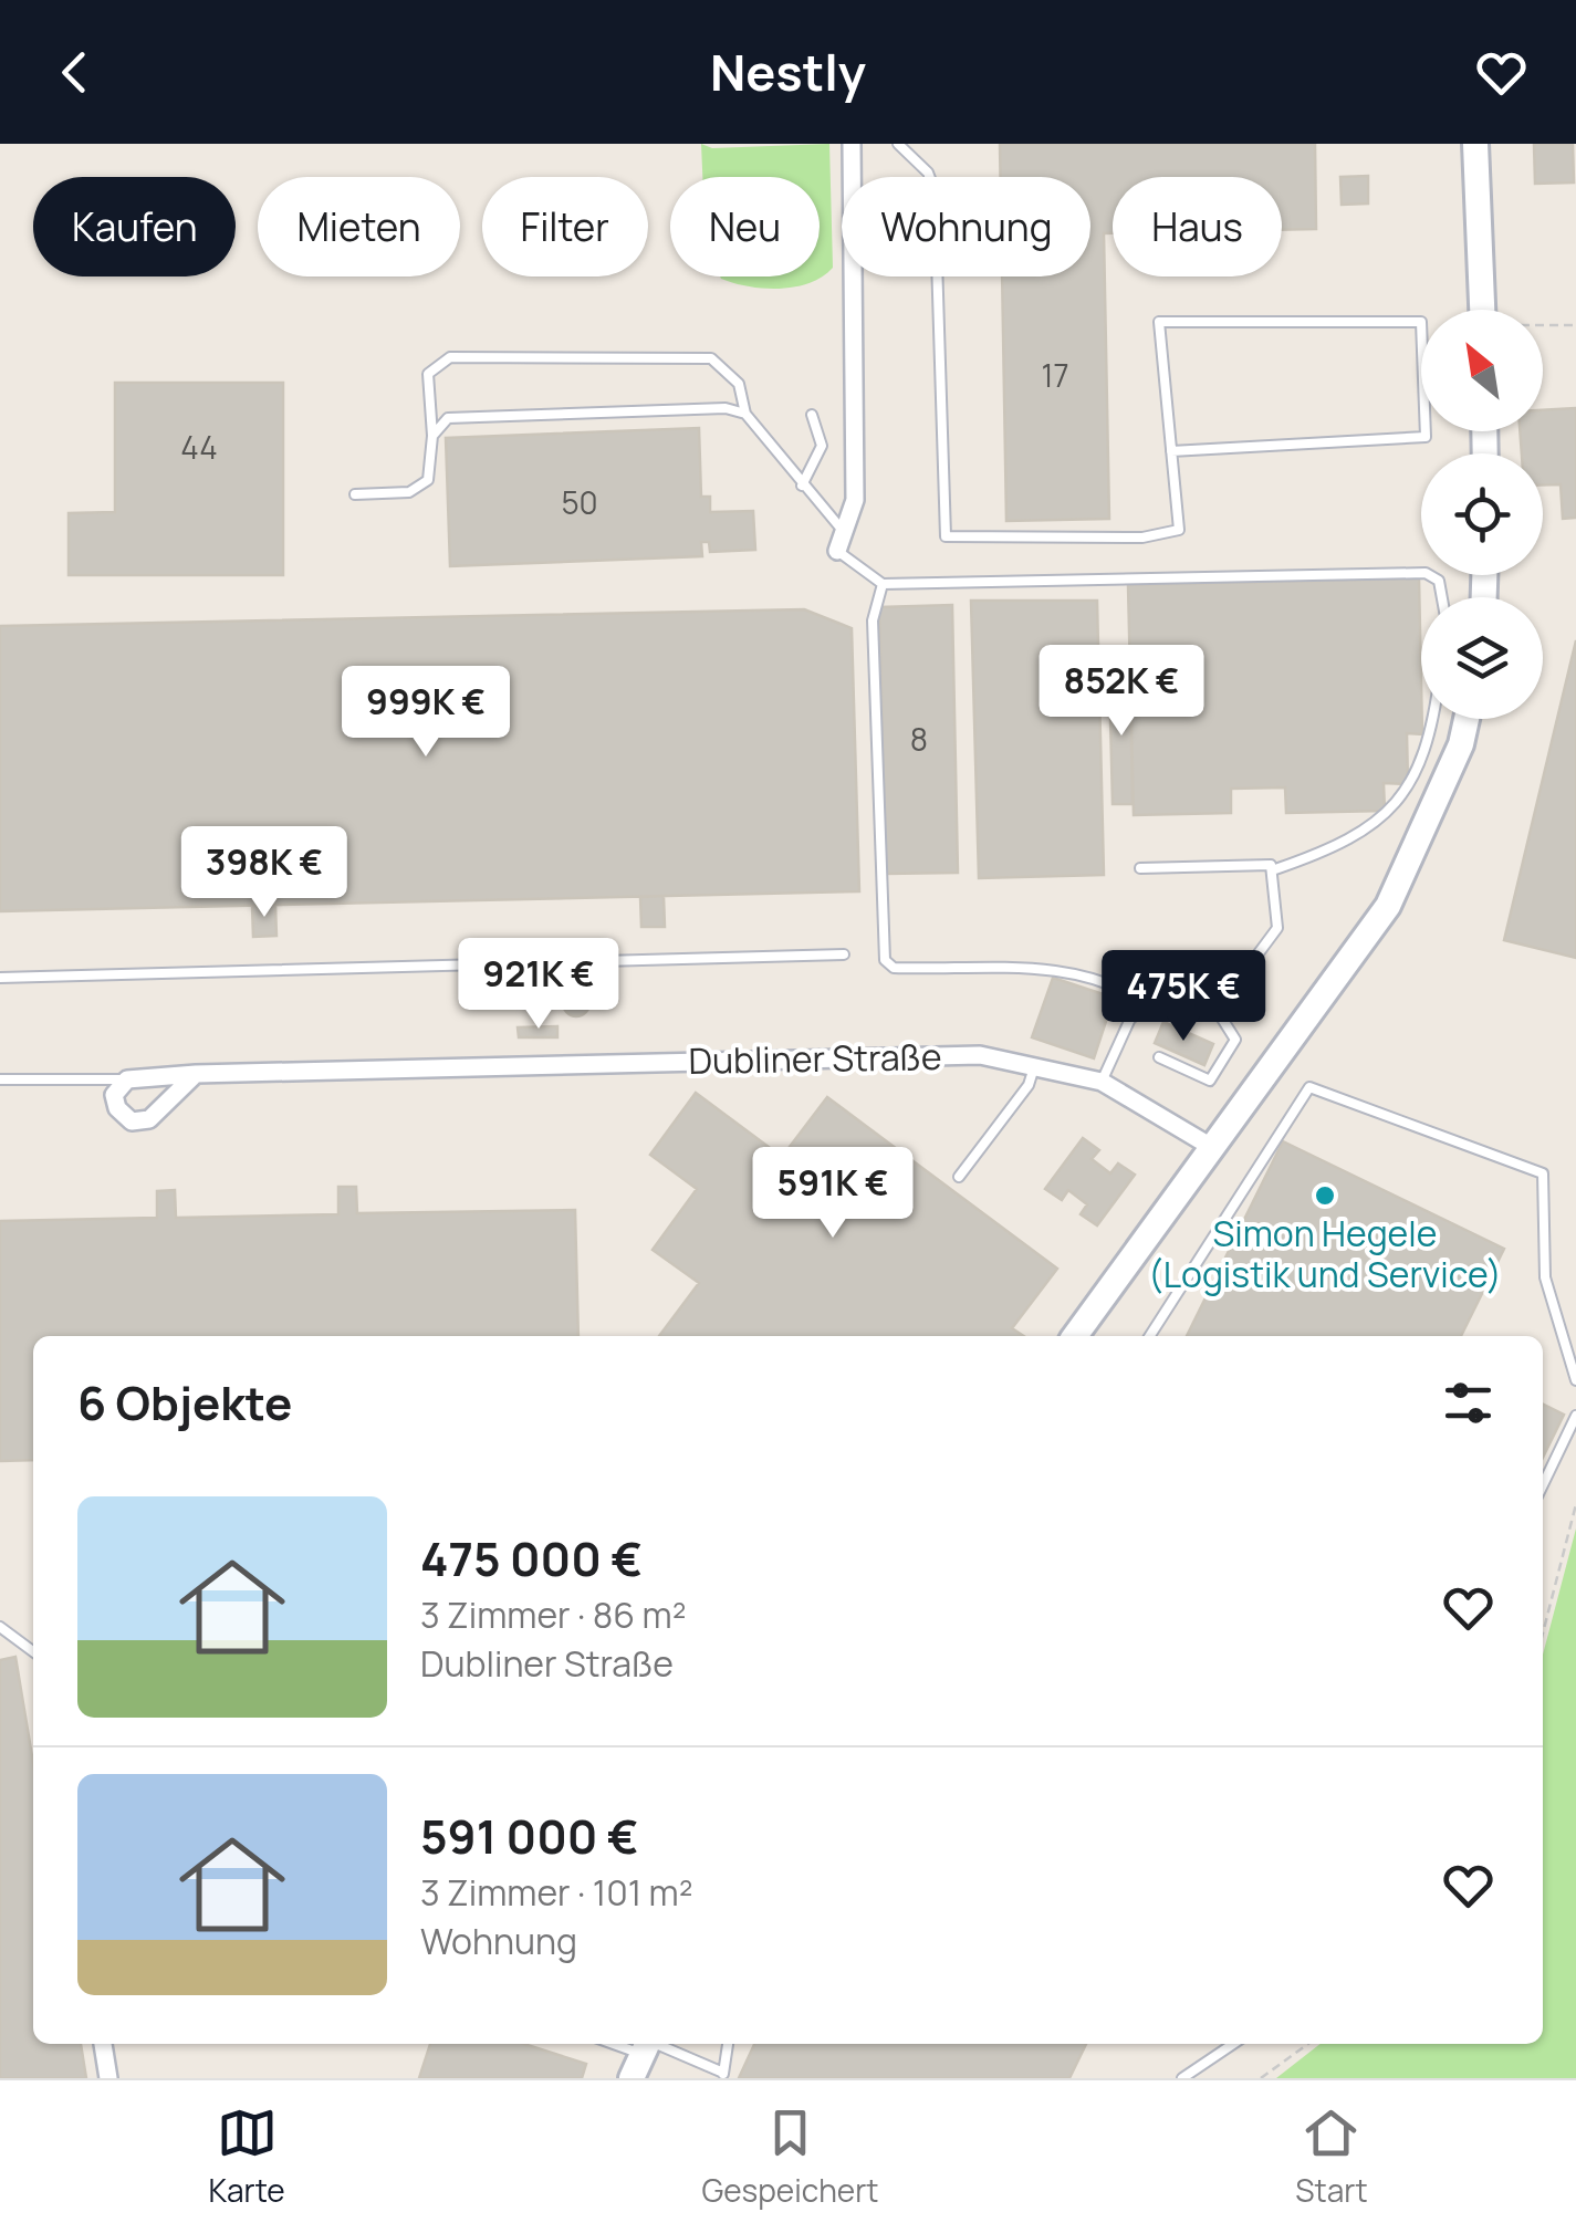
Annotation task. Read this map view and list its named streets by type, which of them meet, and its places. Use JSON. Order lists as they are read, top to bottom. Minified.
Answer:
{"streets":{"street":["Dubliner Straße"]},"places":["Simon Hegele (Logistik und Service)"],"house_numbers":["17","44","50","8"],"north":"top left","page":{"header":"Nestly","chip":["Kaufen","Mieten","Filter","Neu","Wohnung","Haus"],"price":["852K €","999K €","398K €","921K €","475K €","591K €"],"heading":"6 Objekte","list":[{"name":"475 000 €","note":"3 Zimmer · 86 m² · Dubliner Straße"},{"name":"591 000 €","note":"3 Zimmer · 101 m² · Wohnung"}],"tabs":["Karte","Gespeichert","Start"]}}
